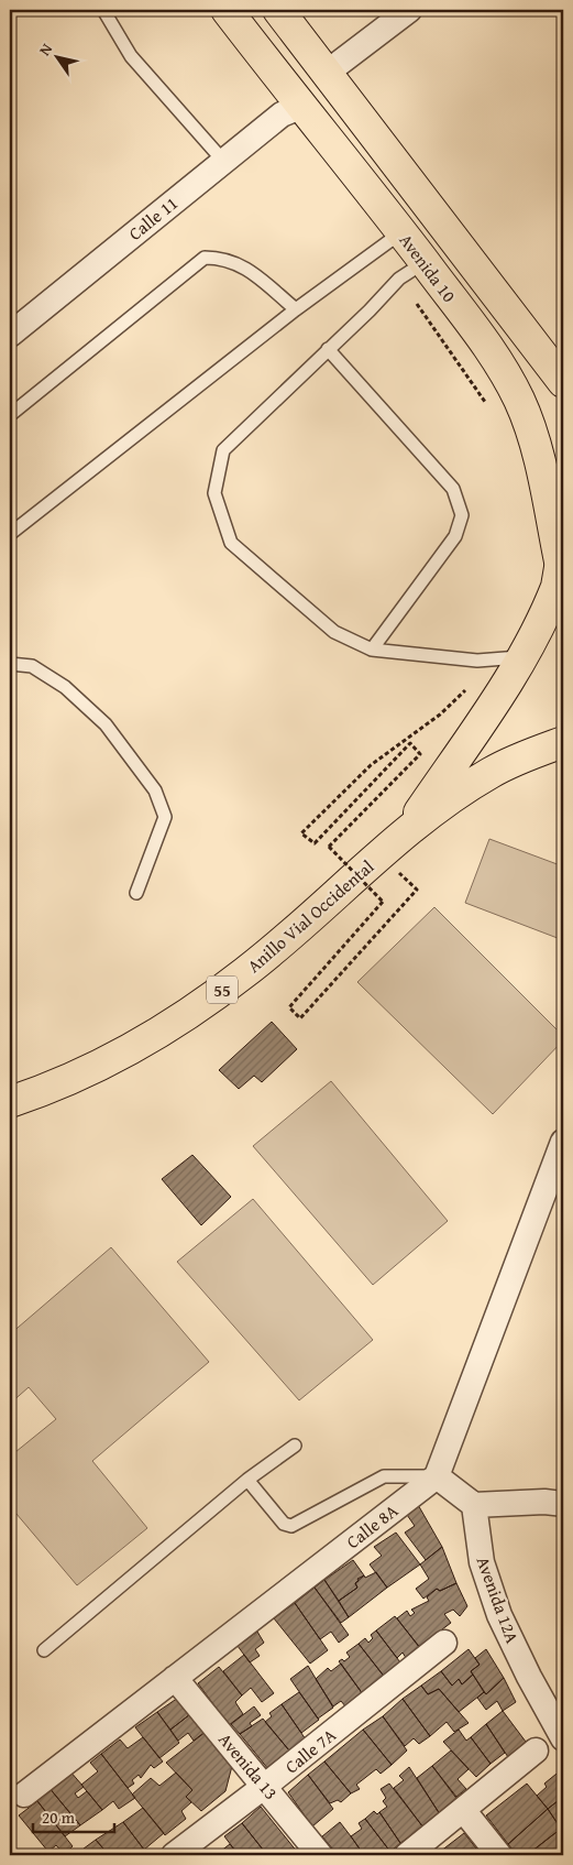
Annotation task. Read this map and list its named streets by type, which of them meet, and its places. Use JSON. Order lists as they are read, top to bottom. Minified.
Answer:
{"streets":{"main road":["Avenida 10","Anillo Vial Occidental","55"],"street":["Calle 11","Calle 8A","Avenida 12A","Calle 7A","Avenida 13"]},"crossings":[["Calle 11","Avenida 10"],["Avenida 10","Anillo Vial Occidental"],["Calle 8A","Avenida 13"],["Calle 7A","Avenida 13"]],"scale_bar":"20 m","north":"top left"}
